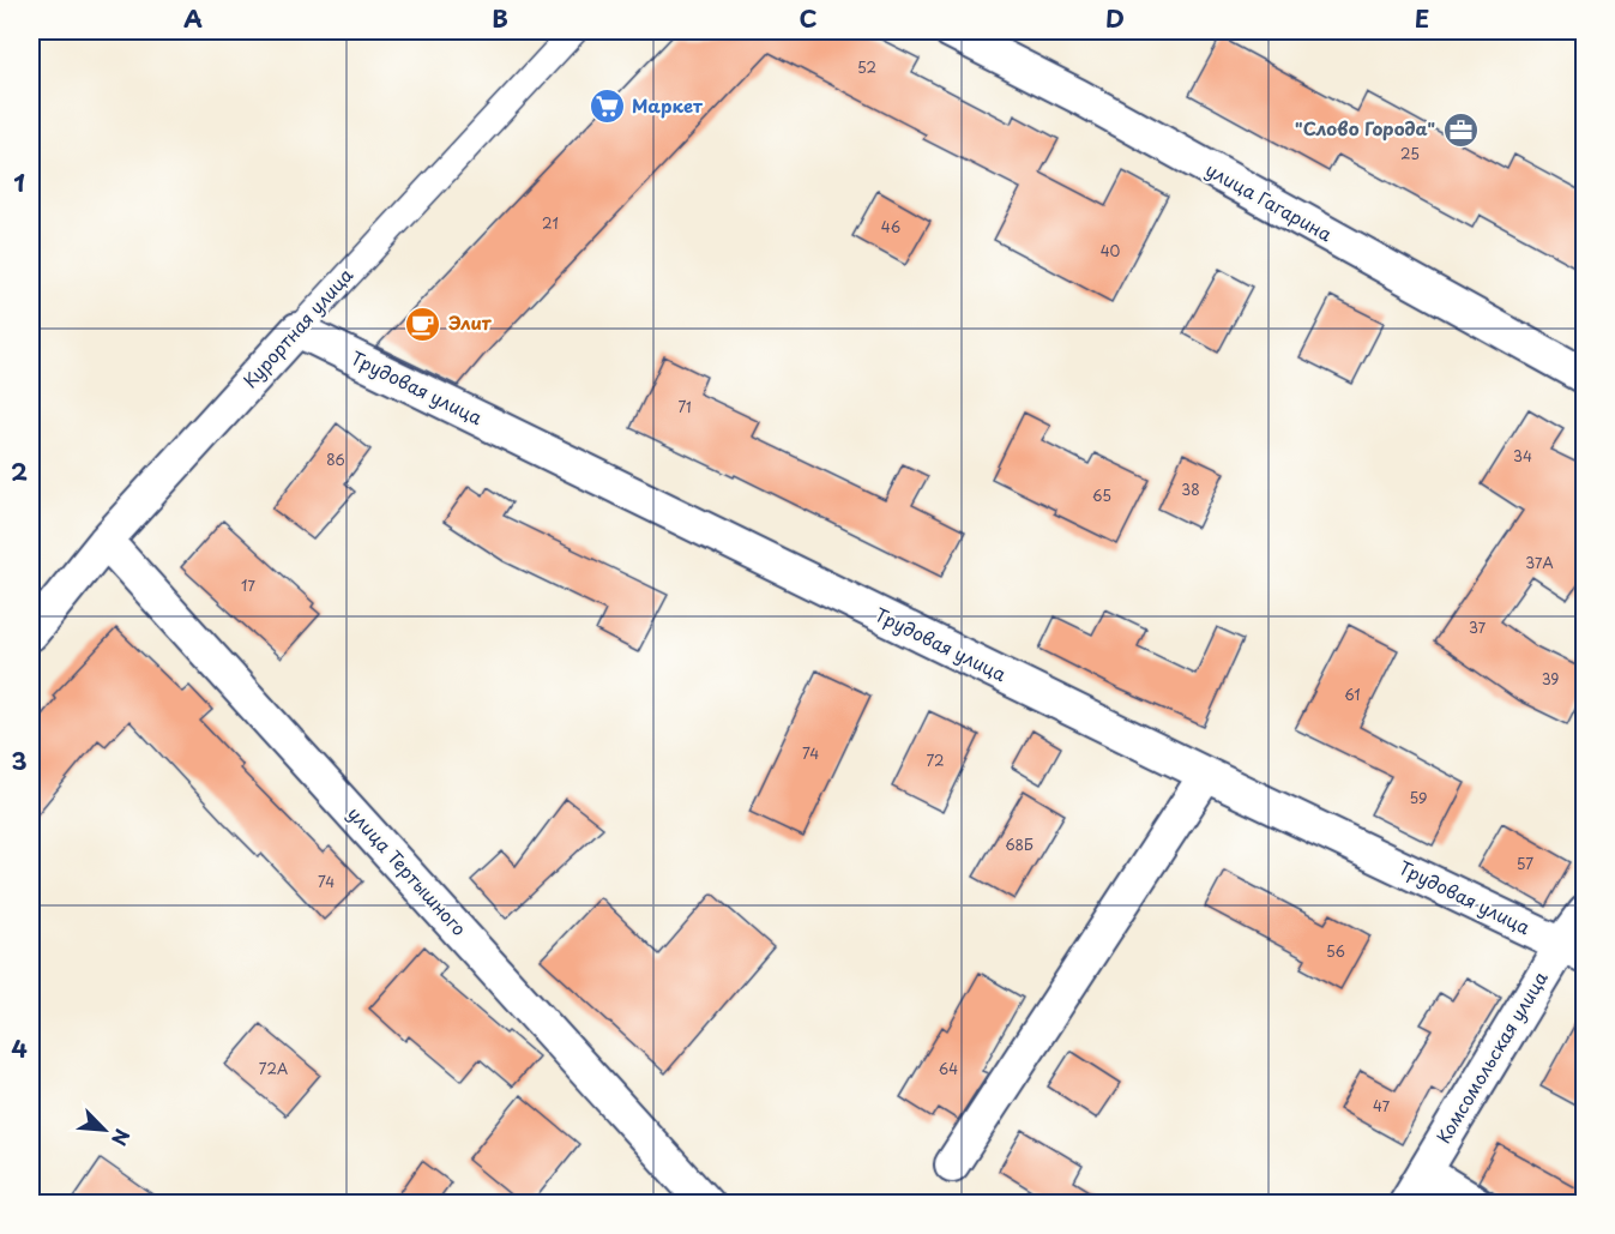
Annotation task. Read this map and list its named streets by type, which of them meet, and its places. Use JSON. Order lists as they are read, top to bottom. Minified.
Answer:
{"streets":{"street":["улица Гагарина","Курортная улица","Трудовая улица","улица Тертышного","Комсомольская улица"]},"crossings":[["Курортная улица","Трудовая улица"],["Курортная улица","улица Тертышного"],["Трудовая улица","Комсомольская улица"]],"places":{"supermarket":["Маркет"],"office":["\"Слово Города\""],"cafe":["Элит"]},"house_numbers":["52","25","21","46","40","71","34","86","38","65","37А","17","37","39","61","74","72","59","68Б","57","74","56","72А","64","47"],"north":"bottom right","grid":{"columns":["A","B","C","D","E"],"rows":["1","2","3","4"]}}
